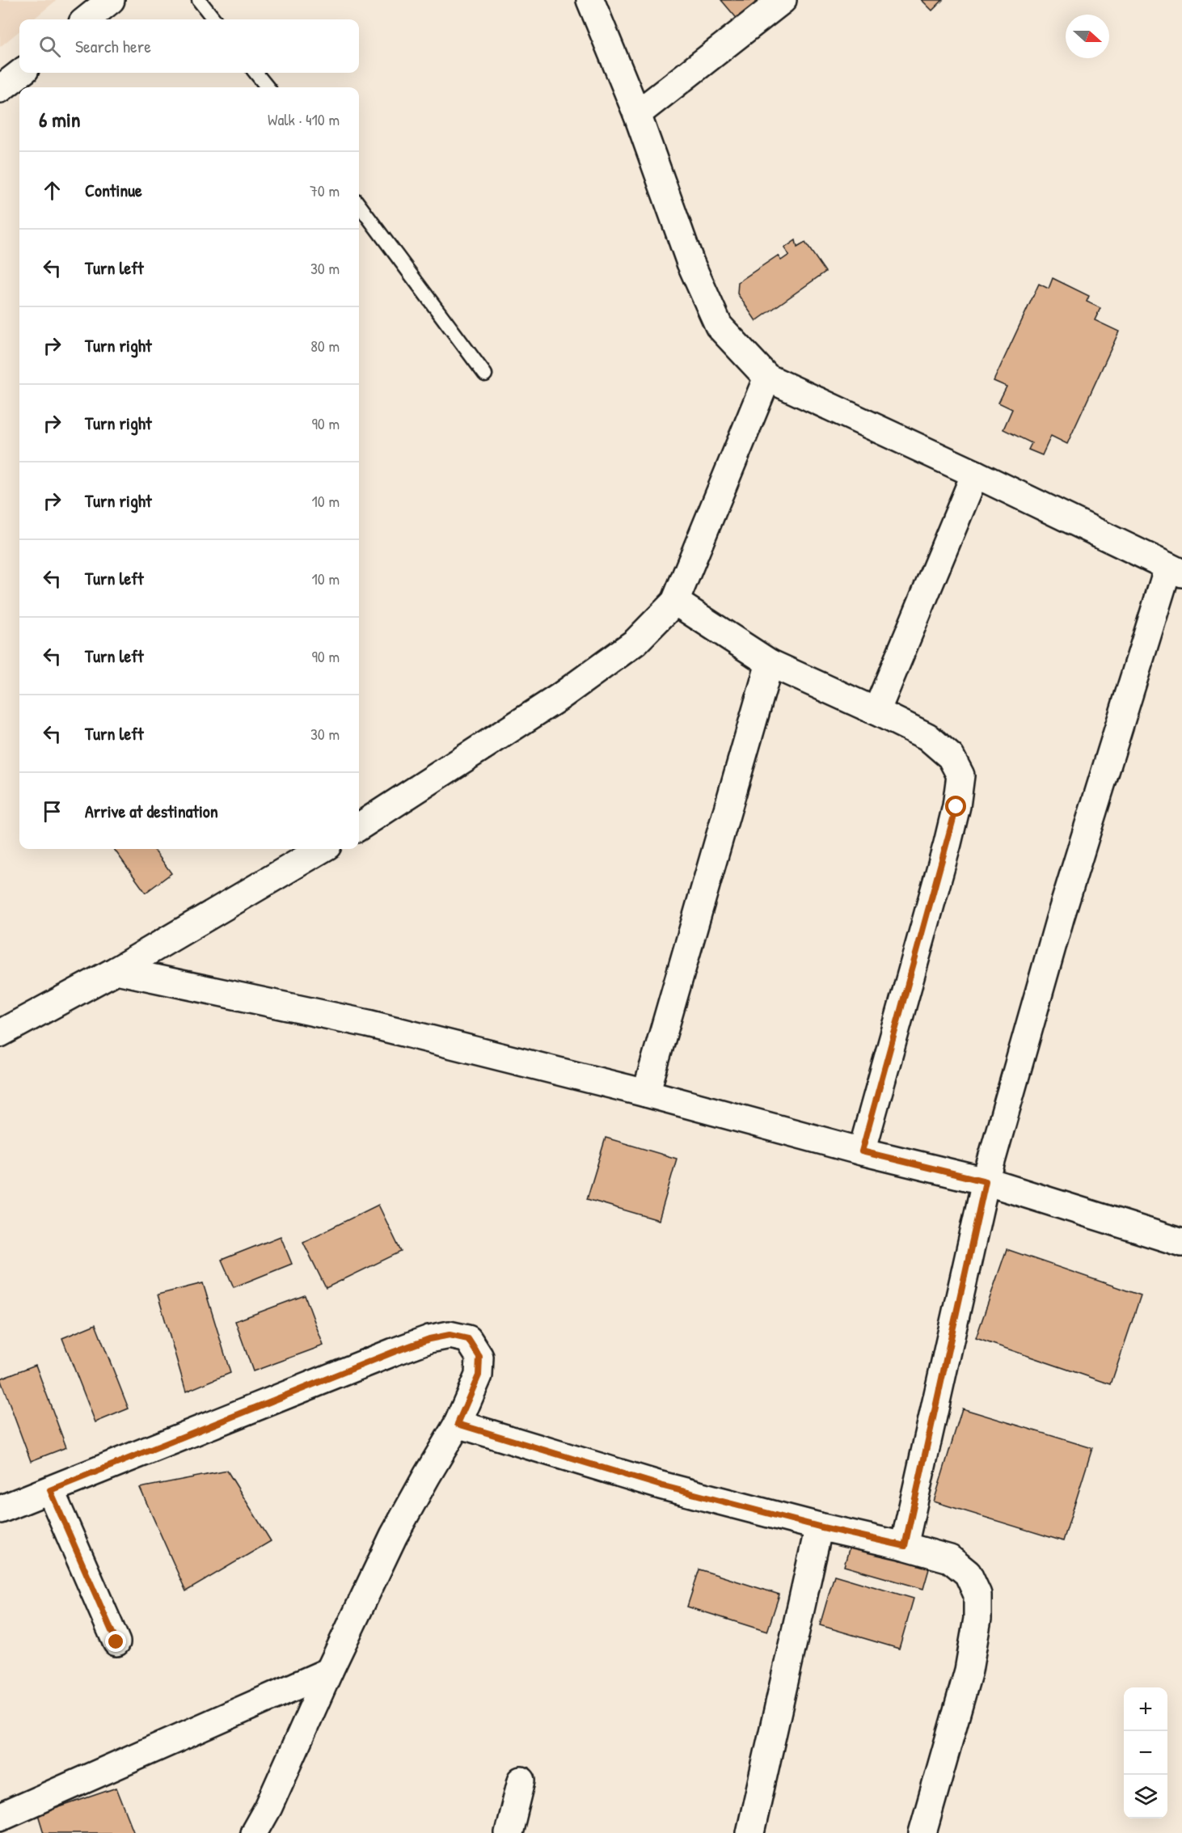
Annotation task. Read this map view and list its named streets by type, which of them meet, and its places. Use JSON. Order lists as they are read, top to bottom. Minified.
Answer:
{"north":"right","page":{"search":"Search here","heading":["6 min","Walk · 410 m"],"list":[["Continue","70 m"],["Turn left","30 m"],["Turn right","80 m"],["Turn right","90 m"],["Turn right","10 m"],["Turn left","10 m"],["Turn left","90 m"],["Turn left","30 m"],"Arrive at destination"],"map_buttons":["+","−"]}}
